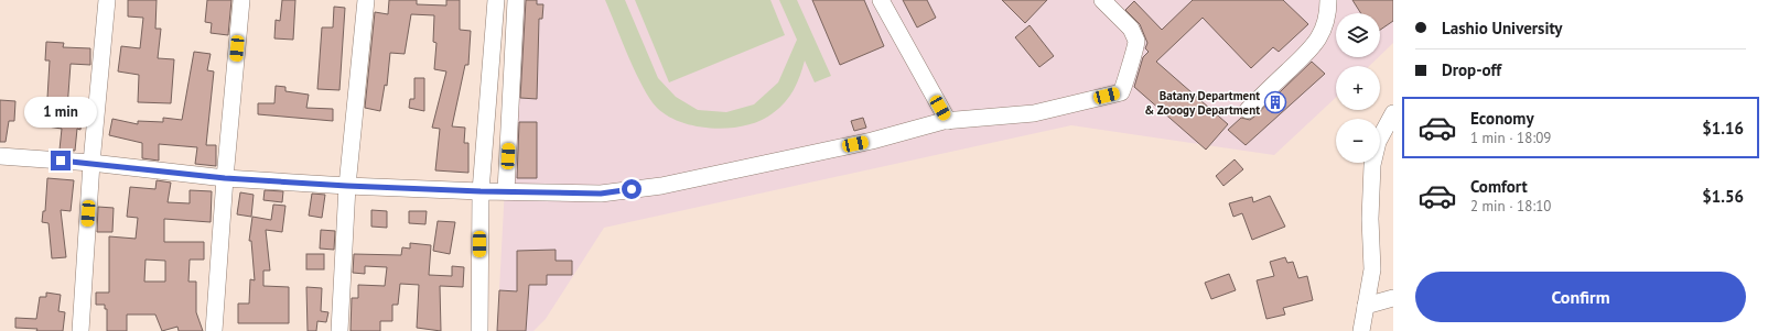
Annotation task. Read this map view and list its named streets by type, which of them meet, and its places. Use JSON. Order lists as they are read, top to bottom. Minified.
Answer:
{"places":{"building":["Batany Department & Zooogy Department"]},"page":{"banner":["Lashio University","Drop-off"],"map_buttons":["+","−"],"bubble":"1 min","list":[{"name":"Economy","note":"1 min · 18:09","value":"$1.16"},{"name":"Comfort","note":"2 min · 18:10","value":"$1.56"}],"buttons":"Confirm"}}
